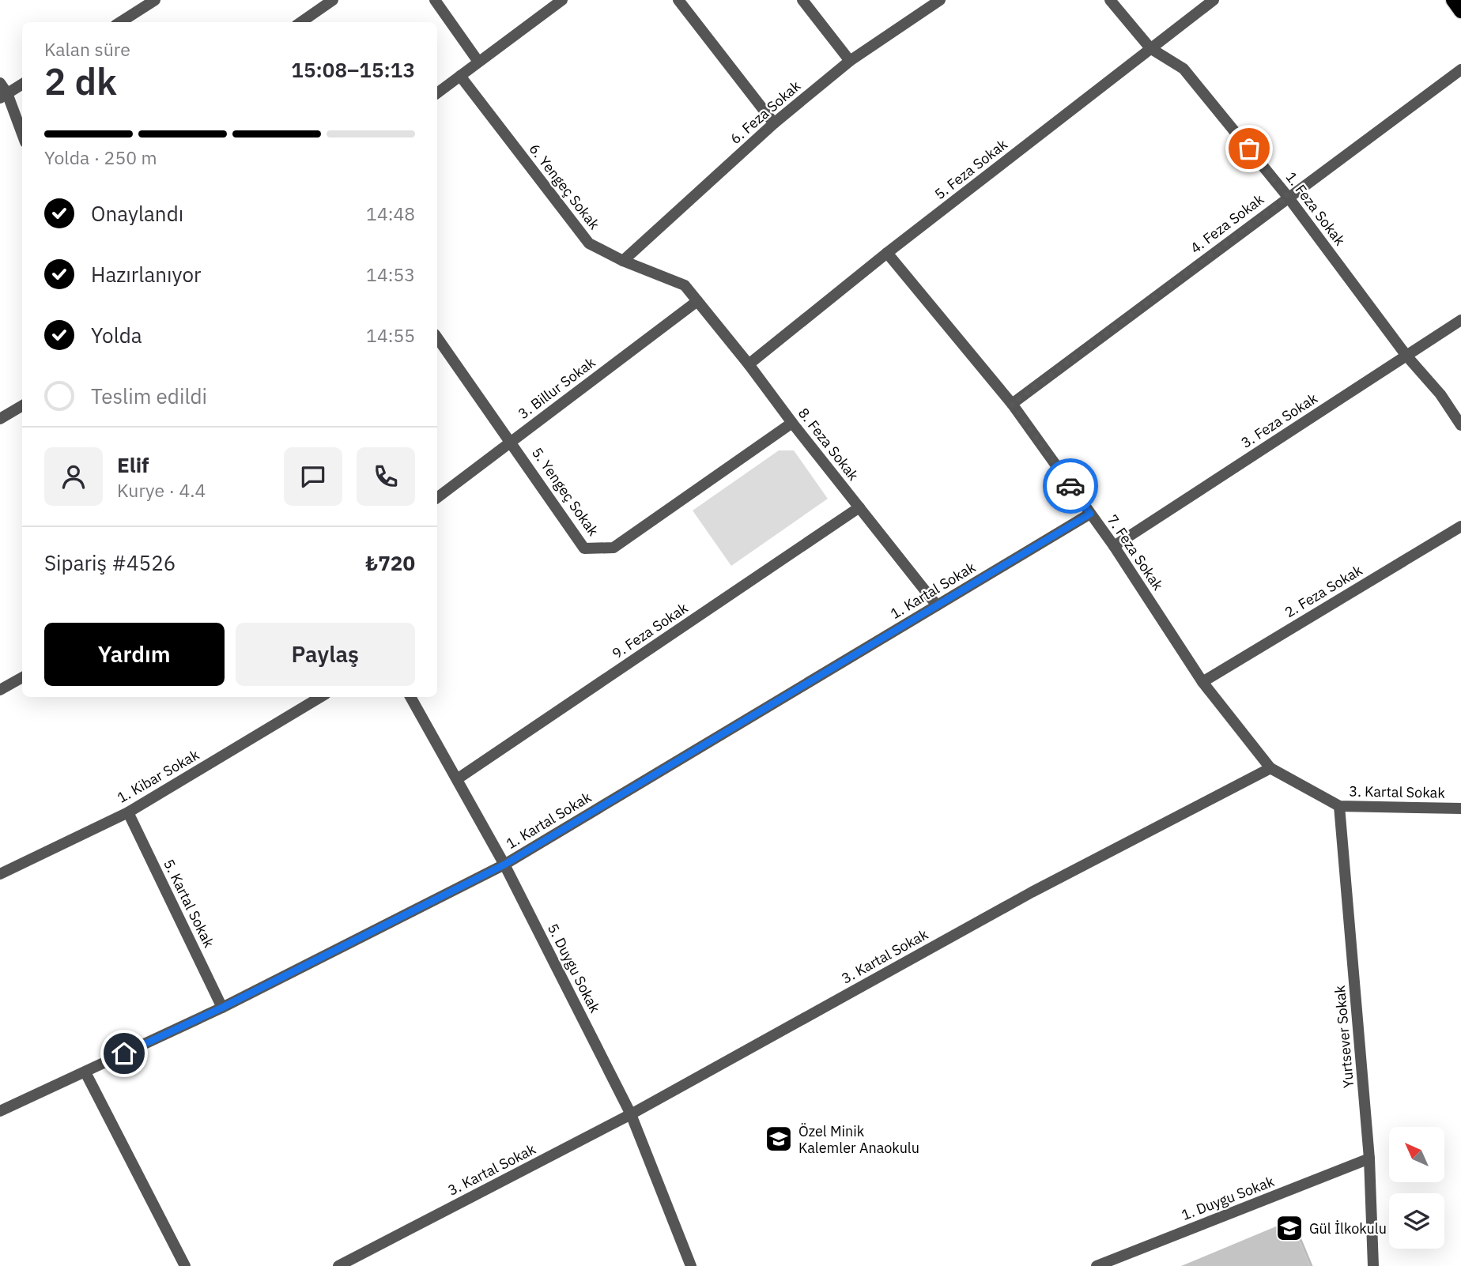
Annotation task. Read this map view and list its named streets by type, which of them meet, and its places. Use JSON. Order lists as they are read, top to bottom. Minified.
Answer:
{"streets":{"street":["6. Feza Sokak","5. Feza Sokak","6. Yengeç Sokak","1. Feza Sokak","4. Feza Sokak","3. Billur Sokak","3. Feza Sokak","8. Feza Sokak","5. Yengeç Sokak","7. Feza Sokak","1. Kartal Sokak","2. Feza Sokak","9. Feza Sokak","1. Kibar Sokak","3. Kartal Sokak","5. Kartal Sokak","5. Duygu Sokak","Yurtsever Sokak","1. Duygu Sokak"]},"crossings":[["6. Feza Sokak","6. Yengeç Sokak"],["5. Feza Sokak","1. Feza Sokak"],["5. Feza Sokak","8. Feza Sokak"],["5. Feza Sokak","7. Feza Sokak"],["6. Yengeç Sokak","3. Billur Sokak"],["6. Yengeç Sokak","8. Feza Sokak"],["1. Feza Sokak","4. Feza Sokak"],["1. Feza Sokak","3. Feza Sokak"],["4. Feza Sokak","7. Feza Sokak"],["3. Billur Sokak","8. Feza Sokak"],["3. Billur Sokak","5. Yengeç Sokak"],["3. Feza Sokak","7. Feza Sokak"],["8. Feza Sokak","5. Yengeç Sokak"],["8. Feza Sokak","1. Kartal Sokak"],["8. Feza Sokak","9. Feza Sokak"],["7. Feza Sokak","1. Kartal Sokak"],["7. Feza Sokak","2. Feza Sokak"],["7. Feza Sokak","3. Kartal Sokak"],["1. Kartal Sokak","5. Kartal Sokak"],["1. Kartal Sokak","5. Duygu Sokak"],["9. Feza Sokak","5. Duygu Sokak"],["1. Kibar Sokak","5. Kartal Sokak"],["3. Kartal Sokak","5. Duygu Sokak"],["3. Kartal Sokak","Yurtsever Sokak"],["Yurtsever Sokak","1. Duygu Sokak"]],"places":{"school or university":["Özel Minik Kalemler Anaokulu","Gül İlkokulu"]},"north":"top left","page":{"heading":["2 dk","Kalan süre","15:08–15:13"],"panel":["Elif","Kurye · 4.4","Sipariş #4526","₺720"],"bar":"Yolda · 250 m","list":[["Onaylandı","14:48"],["Hazırlanıyor","14:53"],["Yolda","14:55"],"Teslim edildi"],"buttons":["Yardım","Paylaş"]}}
